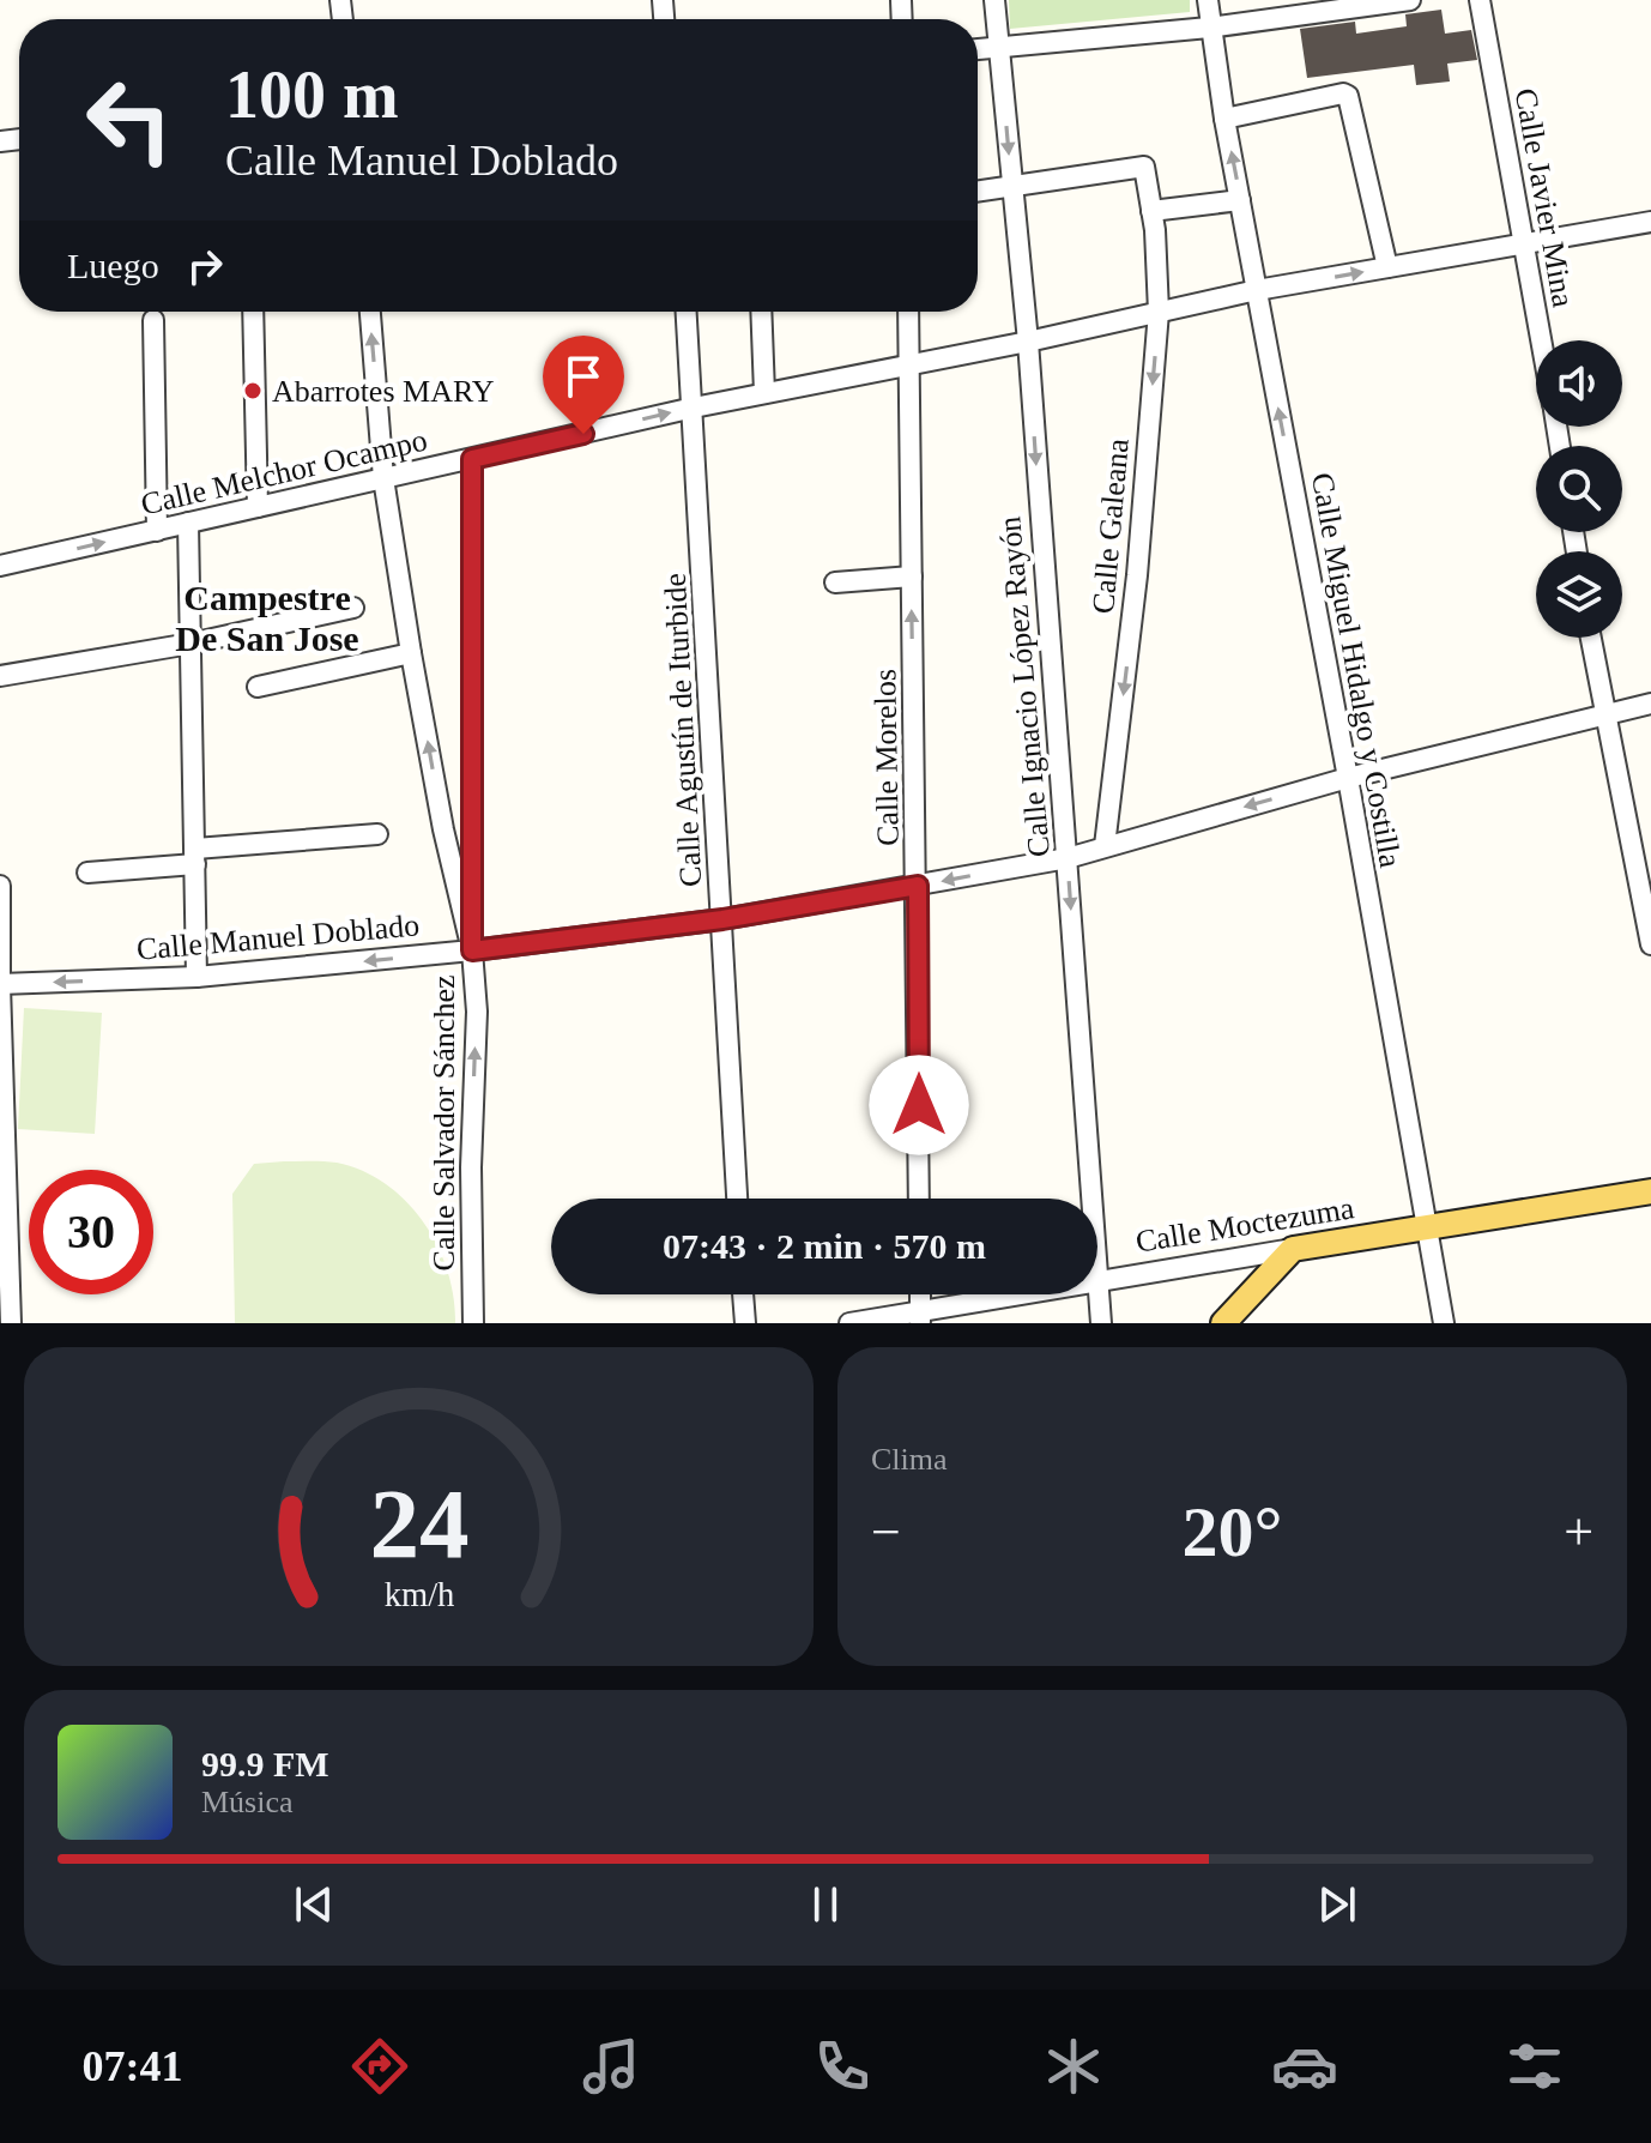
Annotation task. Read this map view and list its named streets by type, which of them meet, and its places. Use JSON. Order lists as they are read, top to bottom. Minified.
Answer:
{"streets":{"main road":["Calle Moctezuma"],"street":["Calle Javier Mina","Calle Melchor Ocampo","Calle Galeana","Calle Miguel Hidalgo y Costilla","Calle Ignacio López Rayón","Calle Agustín de Iturbide","Calle Morelos","Calle Manuel Doblado","Calle Salvador Sánchez"]},"crossings":[["Calle Javier Mina","Calle Melchor Ocampo"],["Calle Melchor Ocampo","Calle Galeana"],["Calle Melchor Ocampo","Calle Miguel Hidalgo y Costilla"],["Calle Melchor Ocampo","Calle Ignacio López Rayón"],["Calle Melchor Ocampo","Calle Agustín de Iturbide"],["Calle Melchor Ocampo","Calle Morelos"],["Calle Melchor Ocampo","Calle Salvador Sánchez"],["Calle Galeana","Calle Ignacio López Rayón"],["Calle Galeana","Calle Manuel Doblado"],["Calle Miguel Hidalgo y Costilla","Calle Manuel Doblado"],["Calle Miguel Hidalgo y Costilla","Calle Moctezuma"],["Calle Ignacio López Rayón","Calle Manuel Doblado"],["Calle Ignacio López Rayón","Calle Moctezuma"],["Calle Agustín de Iturbide","Calle Manuel Doblado"],["Calle Morelos","Calle Manuel Doblado"],["Calle Manuel Doblado","Calle Salvador Sánchez"]],"one_way":["Calle Galeana","Calle Miguel Hidalgo y Costilla","Calle Ignacio López Rayón"],"districts":["Campestre De San Jose"],"places":["Abarrotes MARY"],"page":{"turn":["100 m","Calle Manuel Doblado"],"then":"Luego","limit":"30","trip":"07:43 · 2 min · 570 m","tile":"Clima","heat":["−","20°","+"],"song":["99.9 FM","Música"],"tabs":"07:41","gauge":["24","km/h"]}}
